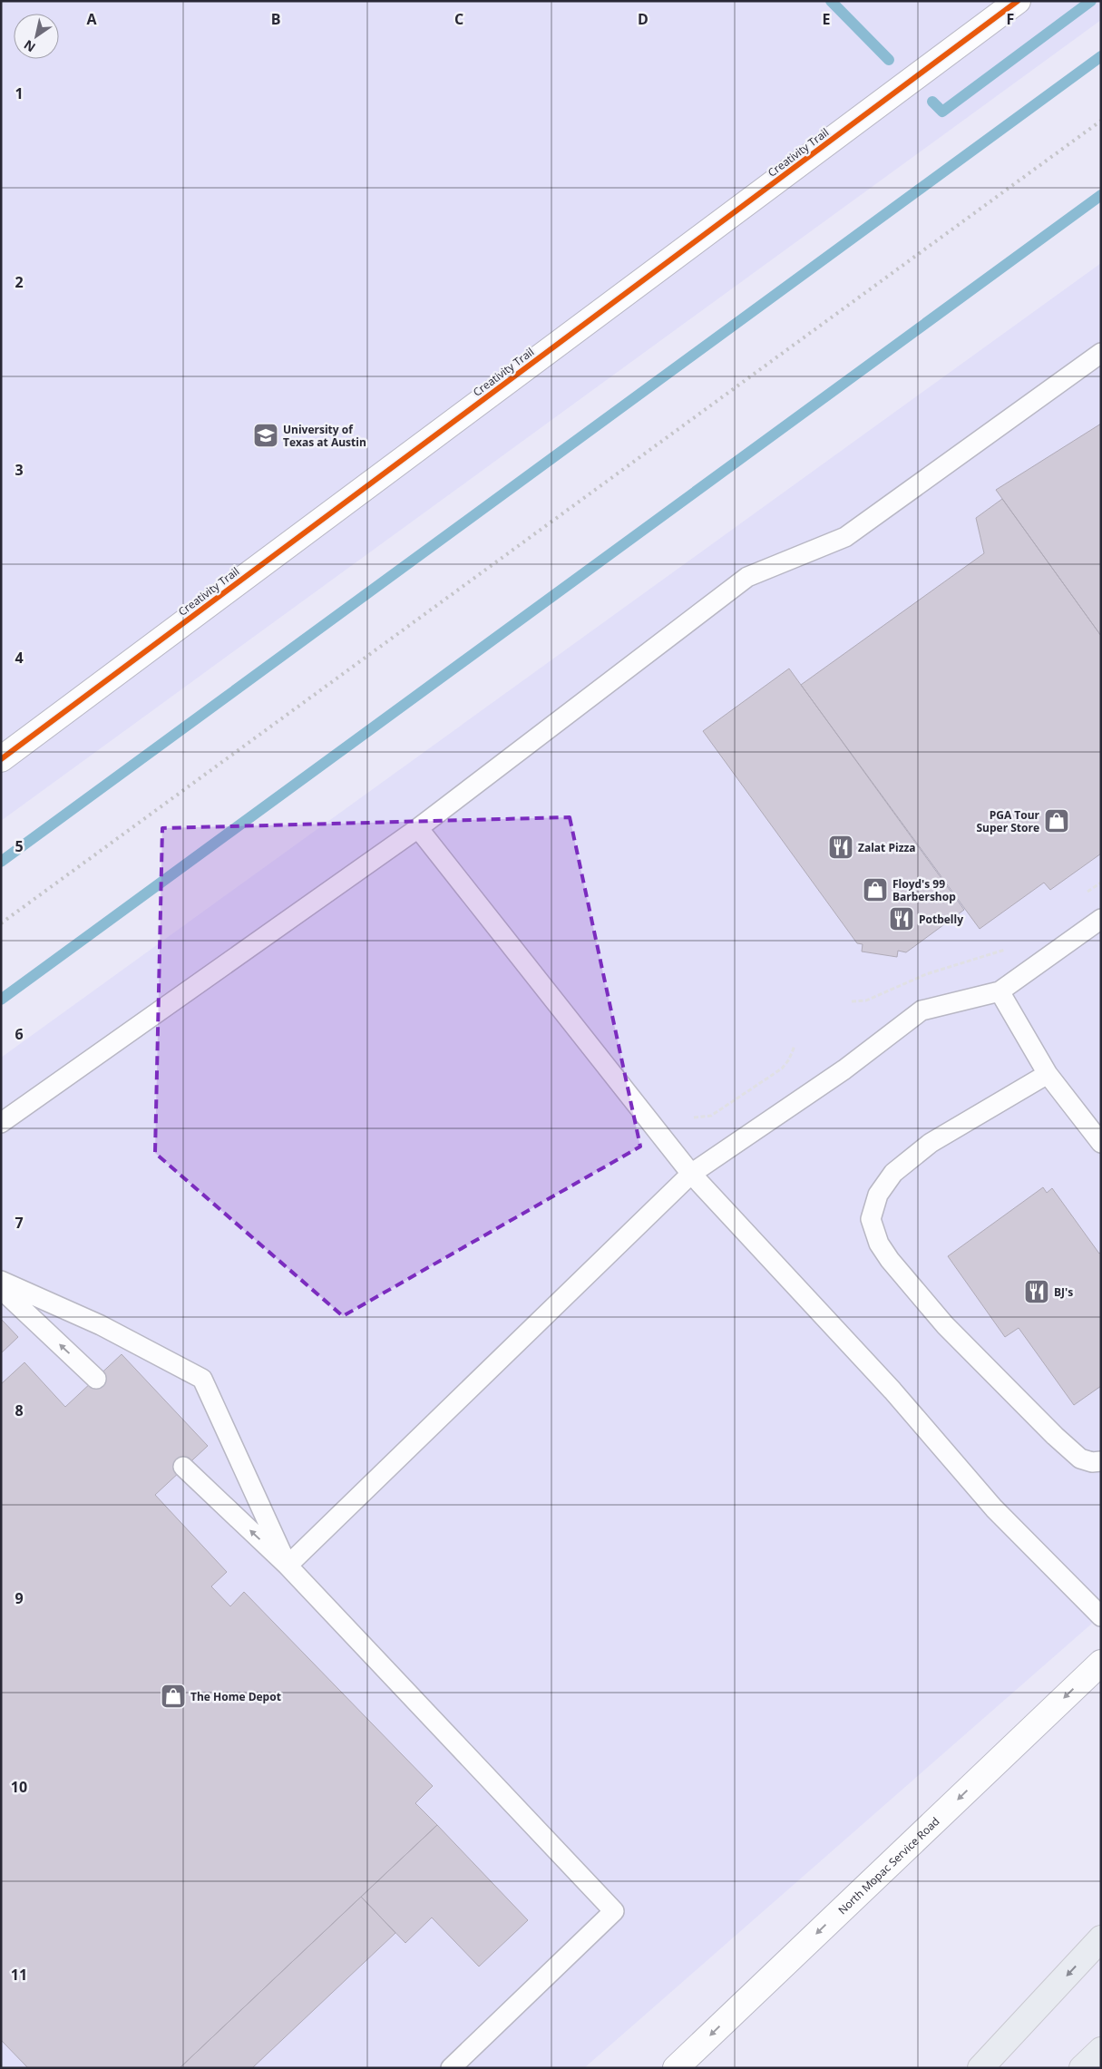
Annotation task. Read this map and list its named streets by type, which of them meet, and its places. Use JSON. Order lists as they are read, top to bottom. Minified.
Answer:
{"streets":{"street":["Creativity Trail","North Mopac Service Road"]},"one_way":["North Mopac Service Road"],"places":{"school or university":["University of Texas at Austin"],"shop":["PGA Tour Super Store","Floyd's 99 Barbershop","The Home Depot"],"restaurant":["Zalat Pizza","Potbelly","BJ's"]},"north":"bottom left","grid":{"columns":["A","B","C","D","E","F"],"rows":["1","2","3","4","5","6","7","8","9","10","11"]}}
